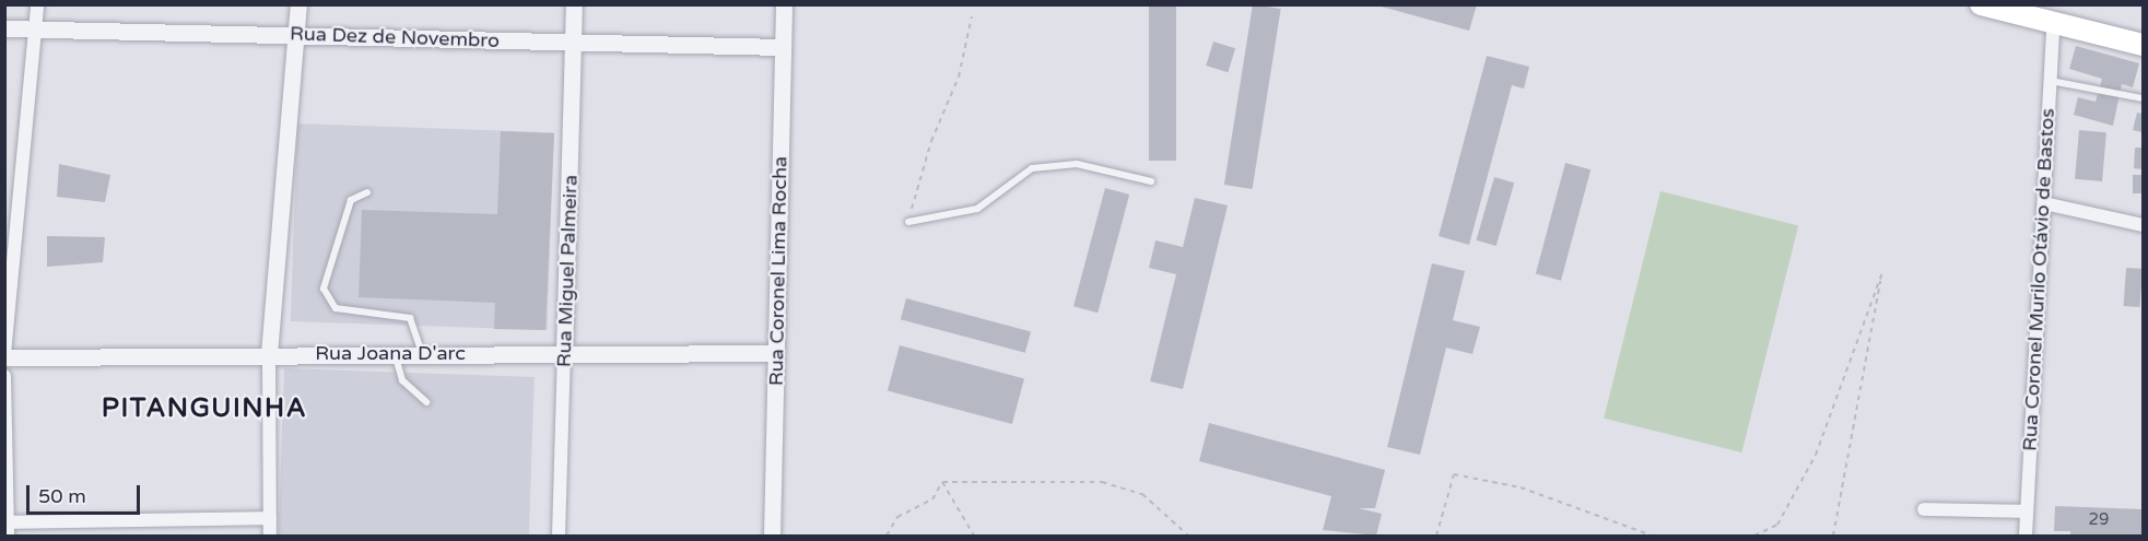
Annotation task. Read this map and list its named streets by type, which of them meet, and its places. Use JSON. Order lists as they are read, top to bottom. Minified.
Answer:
{"streets":{"street":["Rua Dez de Novembro","Rua Miguel Palmeira","Rua Coronel Lima Rocha","Rua Coronel Murilo Otávio de Bastos","Rua Joana D'arc"]},"crossings":[["Rua Dez de Novembro","Rua Miguel Palmeira"],["Rua Dez de Novembro","Rua Coronel Lima Rocha"],["Rua Miguel Palmeira","Rua Joana D'arc"],["Rua Coronel Lima Rocha","Rua Joana D'arc"]],"districts":["PITANGUINHA"],"house_numbers":["29"],"scale_bar":"50 m"}
